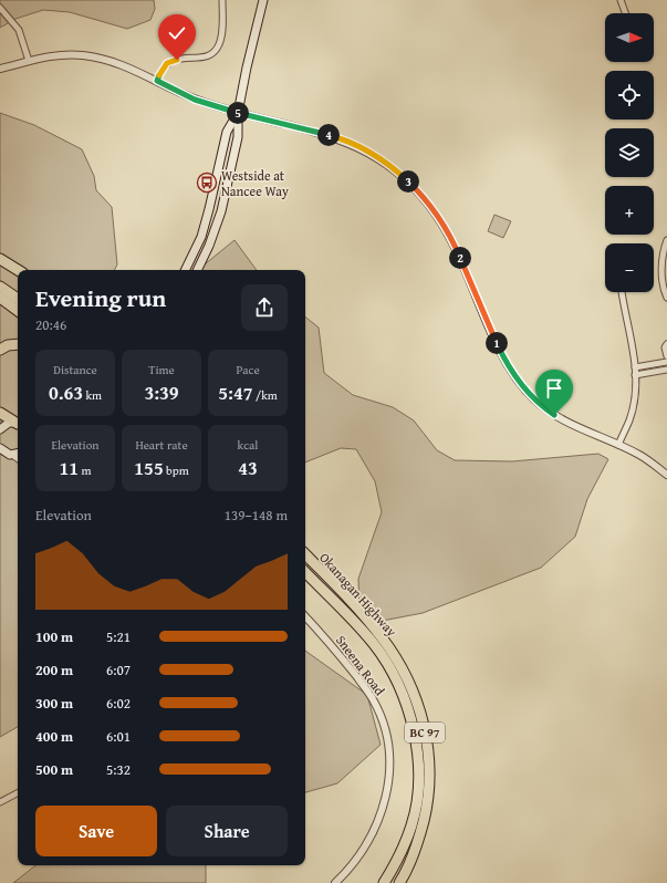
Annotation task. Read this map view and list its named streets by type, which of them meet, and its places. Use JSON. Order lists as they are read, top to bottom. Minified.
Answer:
{"streets":{"highway":["Okanagan Highway","BC 97"],"street":["Sneena Road"]},"places":{"bus stop":["Westside at Nancee Way"]},"north":"right","page":{"map_buttons":["+","−"],"pins":["5","4","3","2","1"],"heading":["Evening run","20:46"],"stats":[["Distance","0.63 km"],["Time","3:39"],["Pace","5:47 /km"],["Elevation","11 m"],["Heart rate","155 bpm"],["kcal","43"]],"chart":["Elevation","139–148 m"],"list":[{"name":"100 m","note":"5:21"},{"name":"200 m","note":"6:07"},{"name":"300 m","note":"6:02"},{"name":"400 m","note":"6:01"},{"name":"500 m","note":"5:32"}],"buttons":["Save","Share"]}}
